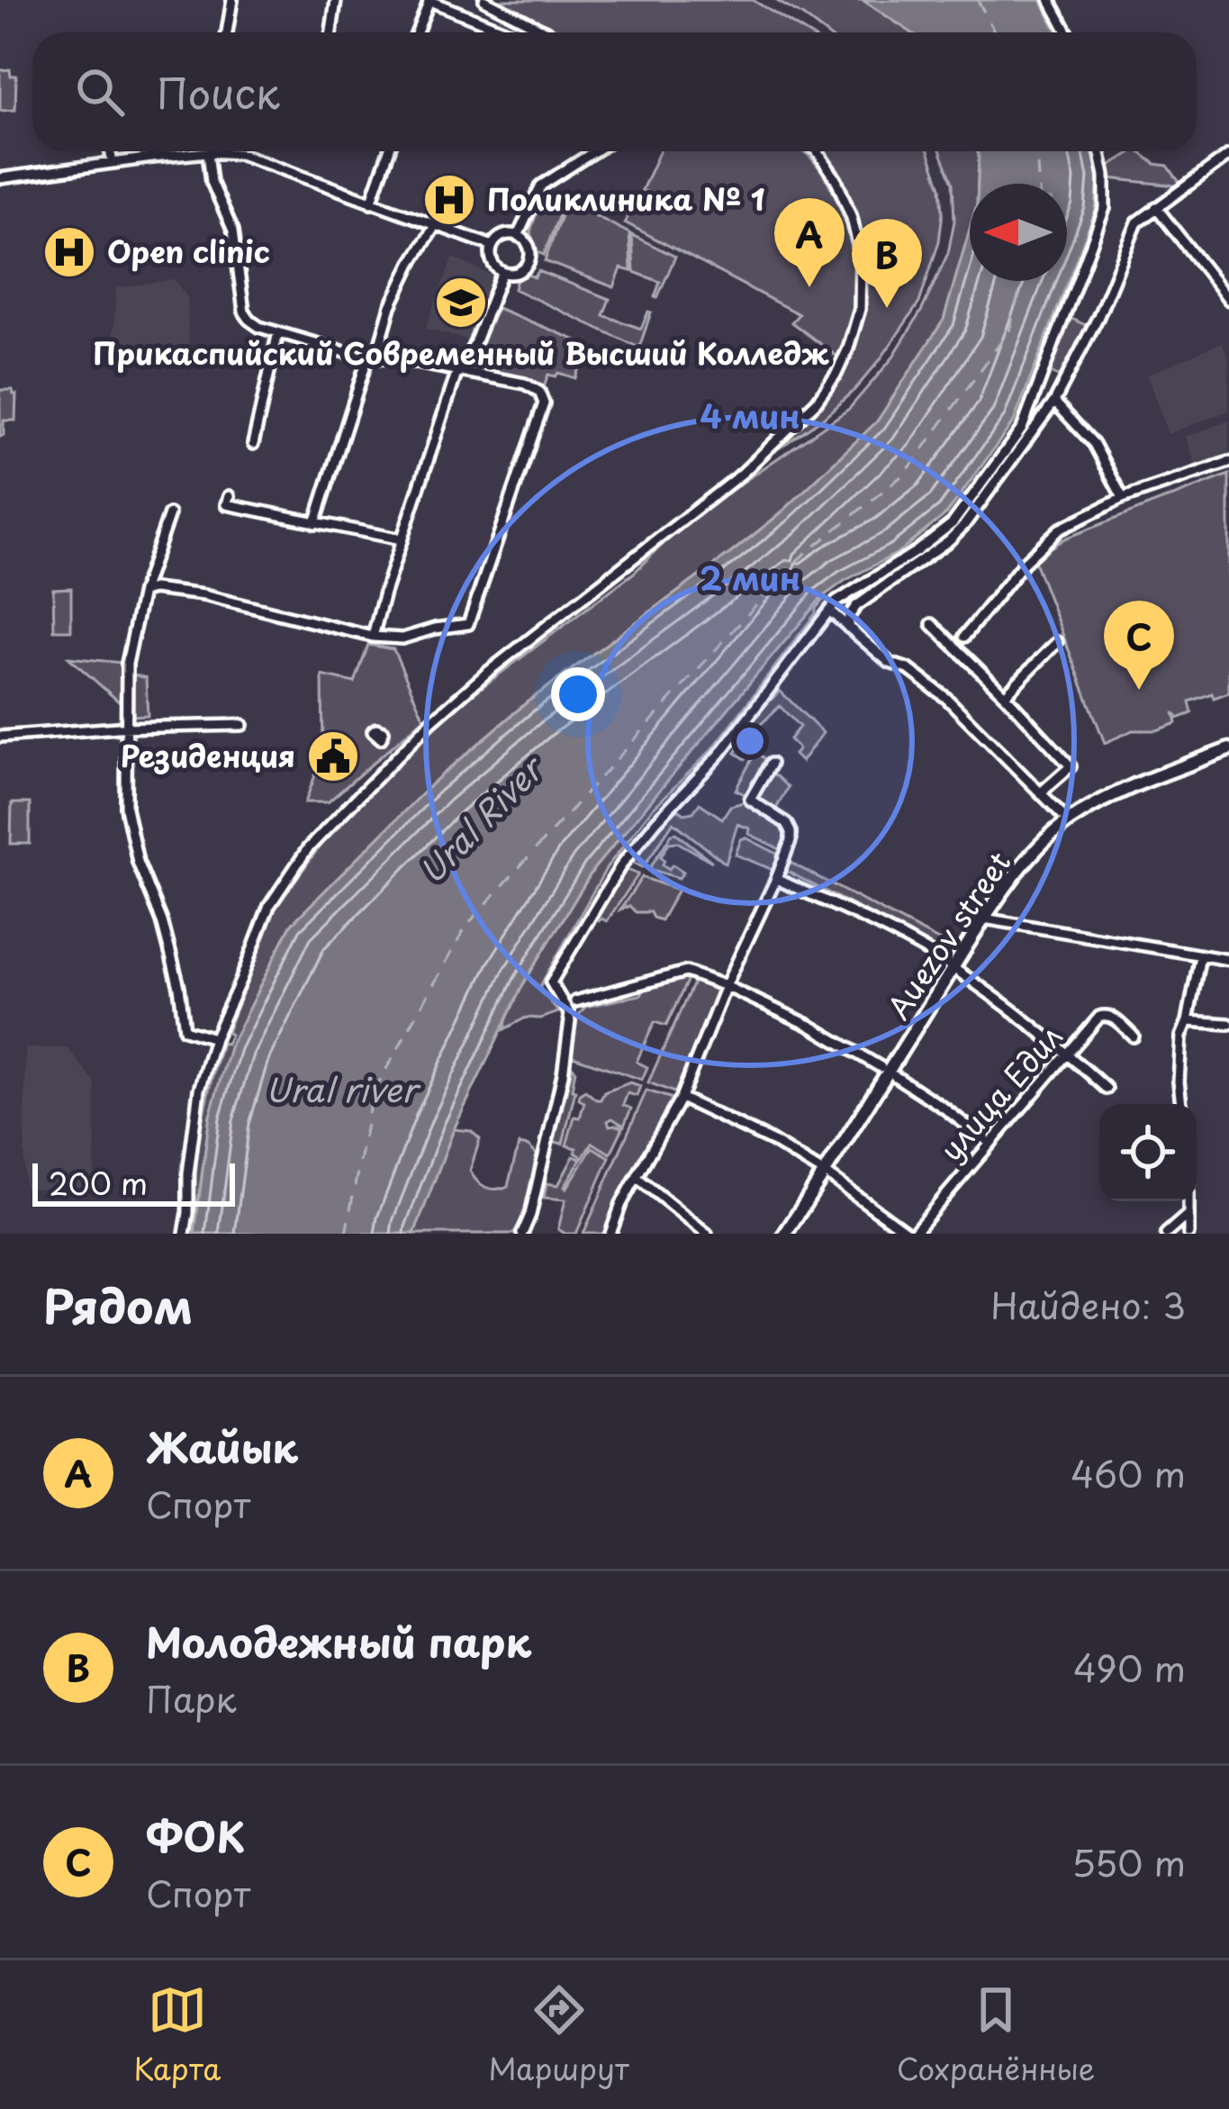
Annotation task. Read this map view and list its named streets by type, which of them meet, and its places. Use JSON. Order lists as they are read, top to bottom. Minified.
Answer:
{"streets":{"main road":["Auezov street"],"street":["улица Едил"]},"water":["Ural River","Ural river"],"places":{"hospital":["Поликлиника № 1","Open clinic"],"school or university":["Прикаспийский Современный Высший Колледж"],"public building":["Резиденция"]},"scale_bar":"200 m","north":"left","page":{"search":"Поиск","pins":["A","B","C"],"scale":"200 m","heading":["Рядом","Найдено: 3"],"list":[{"mark":"A","name":"Жайык","note":"Спорт","value":"460 m"},{"mark":"B","name":"Молодежный парк","note":"Парк","value":"490 m"},{"mark":"C","name":"ФОК","note":"Спорт","value":"550 m"}],"nav":["Карта","Маршрут","Сохранённые"]},"rings":["4 мин","2 мин"]}
